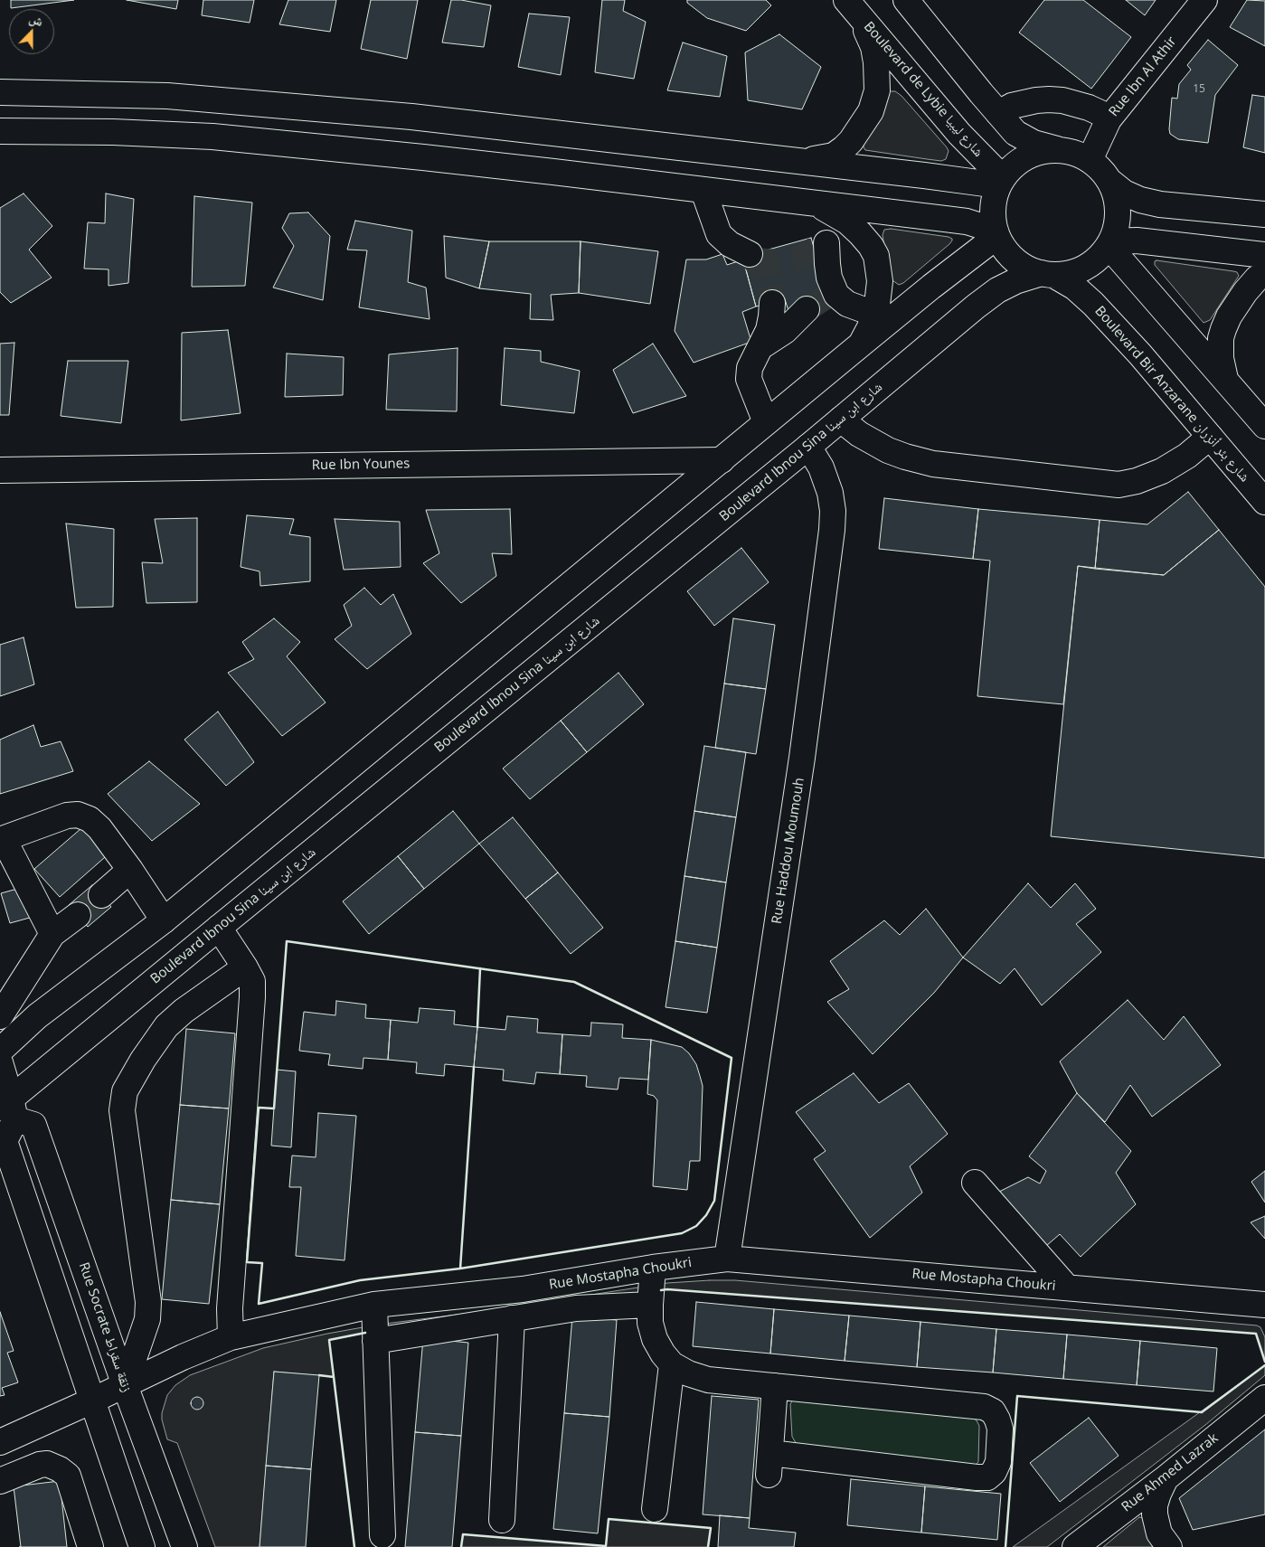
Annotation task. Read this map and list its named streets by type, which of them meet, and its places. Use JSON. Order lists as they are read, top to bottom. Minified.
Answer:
{"streets":{"main road":["Rue Ibn Al Athir","Boulevard de Lybie شارع ليبيا","Boulevard Bir Anzarane شارع بئر أنزران","Boulevard Ibnou Sina شارع ابن سينا","Rue Ibn Younes","Rue Haddou Moumouh","Rue Mostapha Choukri","Rue Socrate زنقة سقراط","Rue Ahmed Lazrak"]},"crossings":[["Rue Ibn Al Athir","Boulevard de Lybie شارع ليبيا"],["Rue Ibn Al Athir","Boulevard Bir Anzarane شارع بئر أنزران"],["Rue Ibn Al Athir","Boulevard Ibnou Sina شارع ابن سينا"],["Boulevard de Lybie شارع ليبيا","Boulevard Bir Anzarane شارع بئر أنزران"],["Boulevard de Lybie شارع ليبيا","Boulevard Ibnou Sina شارع ابن سينا"],["Boulevard Bir Anzarane شارع بئر أنزران","Boulevard Ibnou Sina شارع ابن سينا"],["Boulevard Ibnou Sina شارع ابن سينا","Rue Haddou Moumouh"],["Boulevard Ibnou Sina شارع ابن سينا","Rue Socrate زنقة سقراط"],["Rue Haddou Moumouh","Rue Mostapha Choukri"],["Rue Mostapha Choukri","Rue Socrate زنقة سقراط"]],"house_numbers":["15"],"north":"top"}
